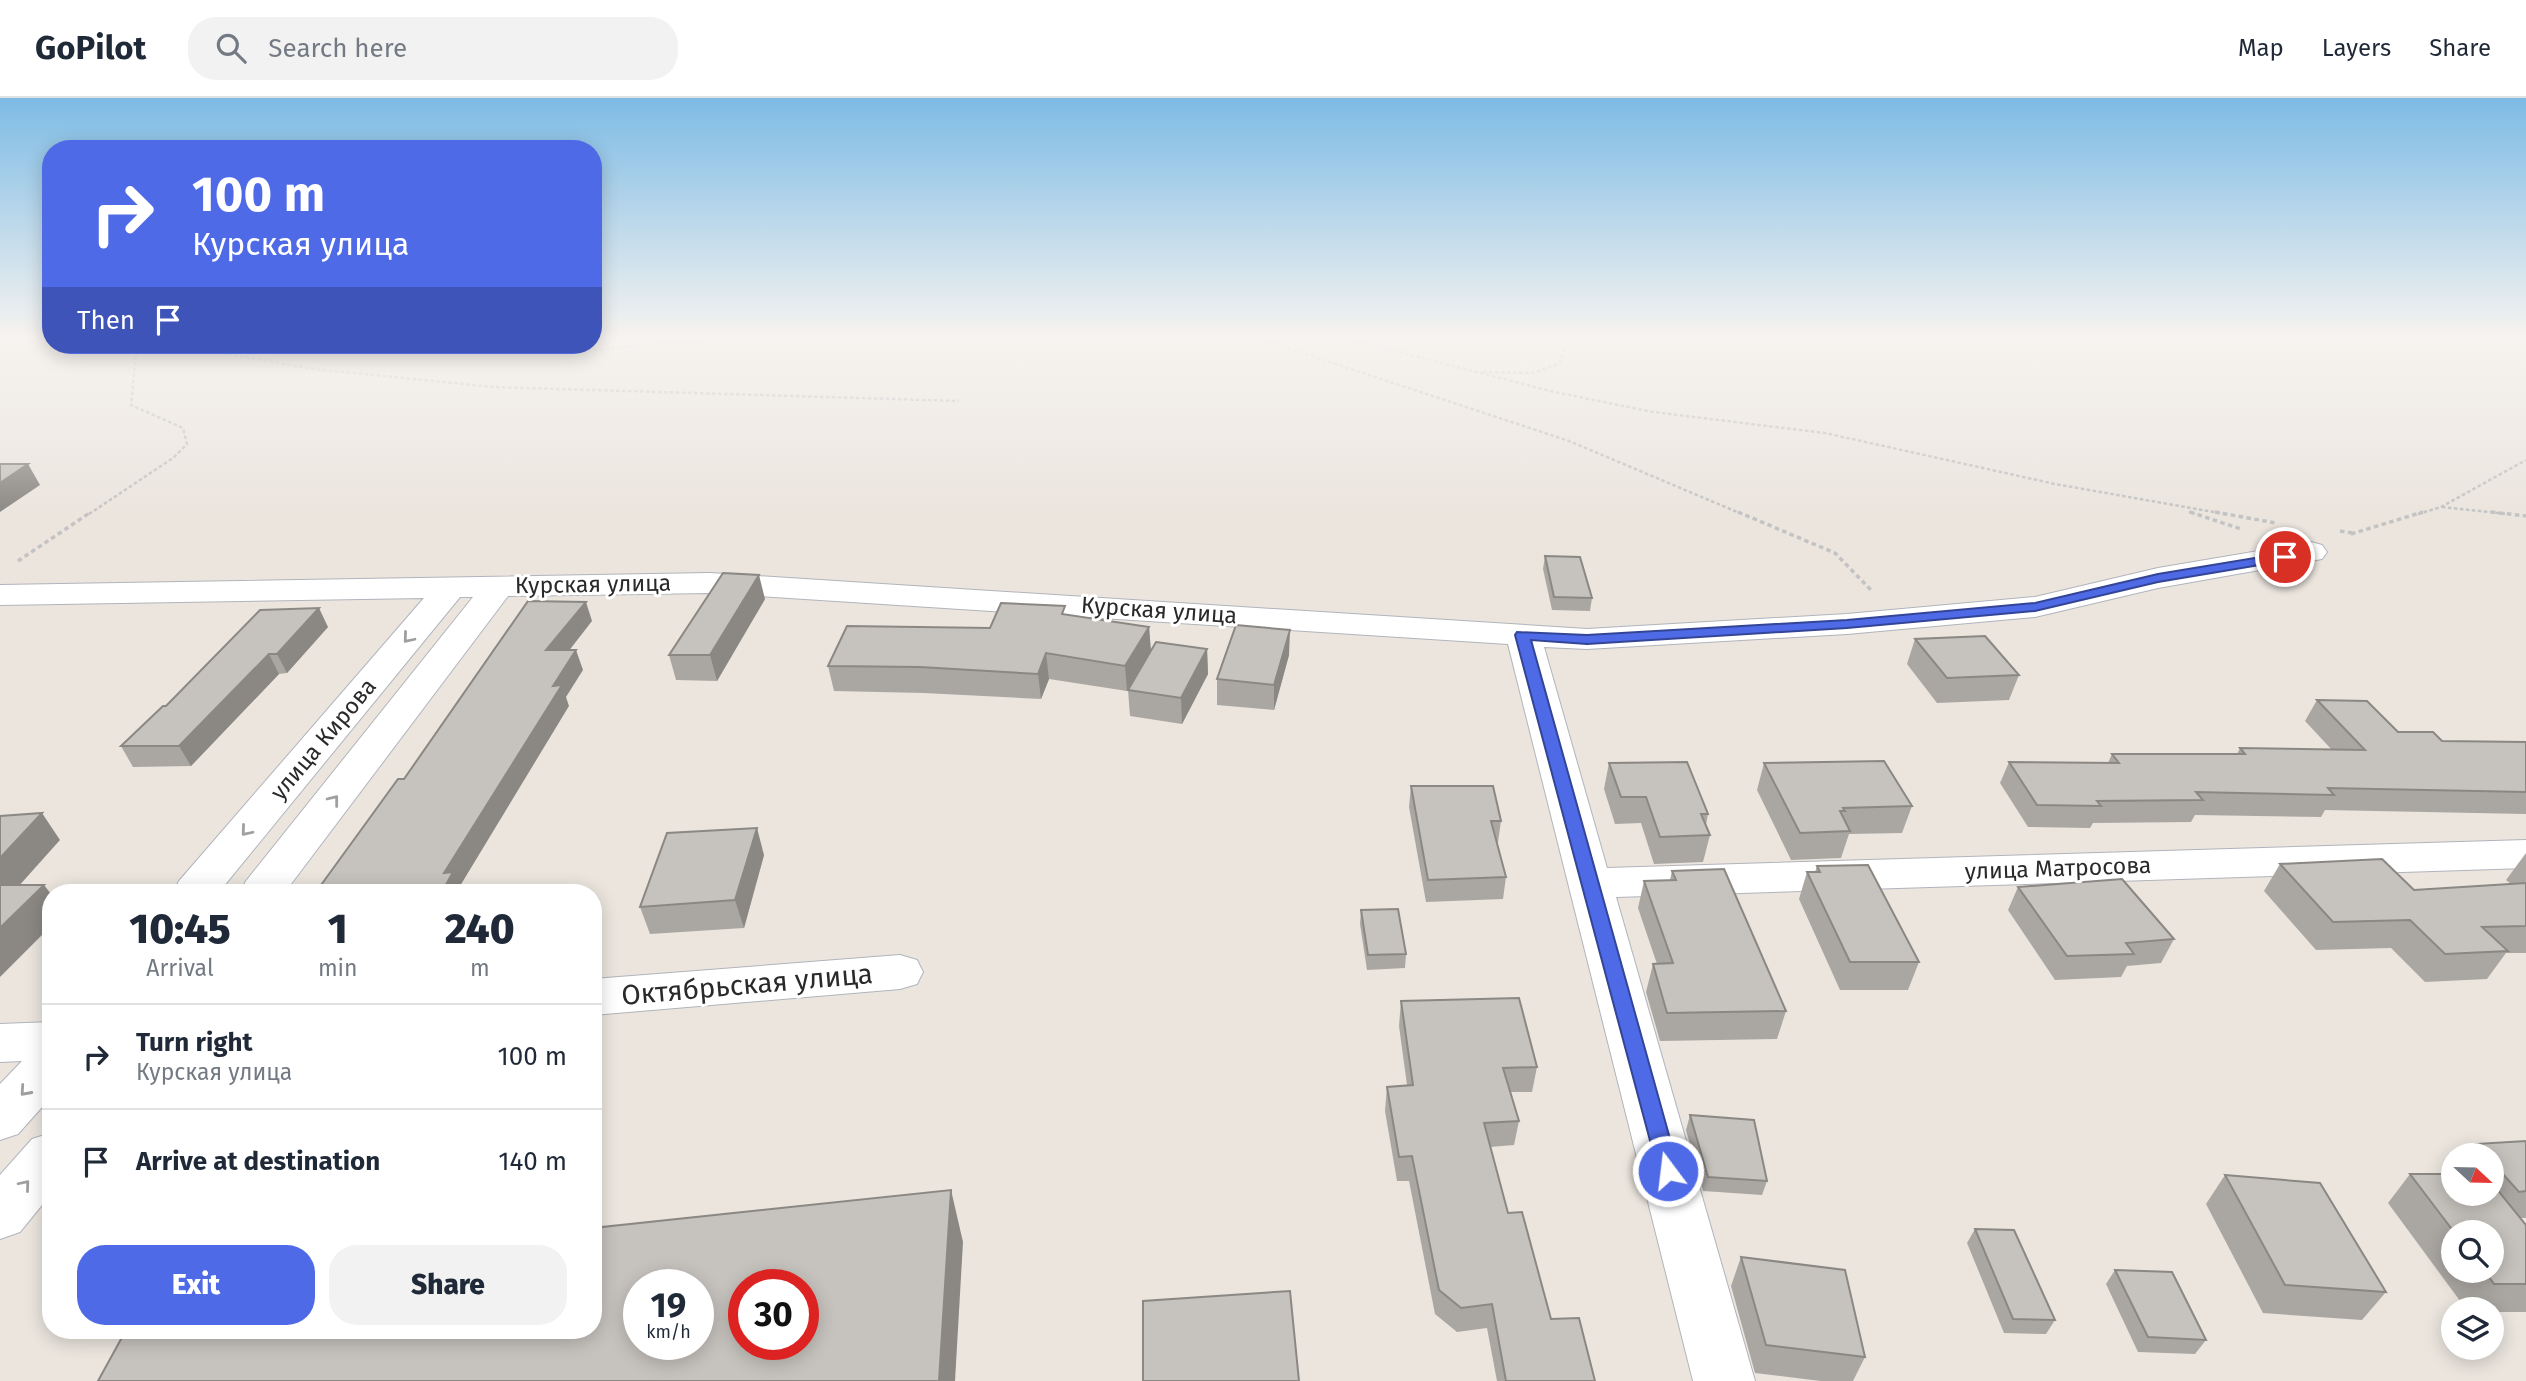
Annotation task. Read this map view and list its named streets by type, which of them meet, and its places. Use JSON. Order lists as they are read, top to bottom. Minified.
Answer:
{"streets":{"street":["Курская улица","улица Кирова","улица Матросова","Октябрьская улица"]},"crossings":[["Курская улица","улица Кирова"]],"north":"right","page":{"header":"GoPilot","search":"Search here","nav":["Map","Layers","Share"],"turn":["100 m","Курская улица"],"then":"Then","eta":["10:45","Arrival","1","min","240","m"],"list":[{"name":"Turn right","note":"Курская улица","value":"100 m"},{"name":"Arrive at destination","value":"140 m"}],"buttons":["Exit","Share"],"speed":"19 km/h","limit":"30"}}
